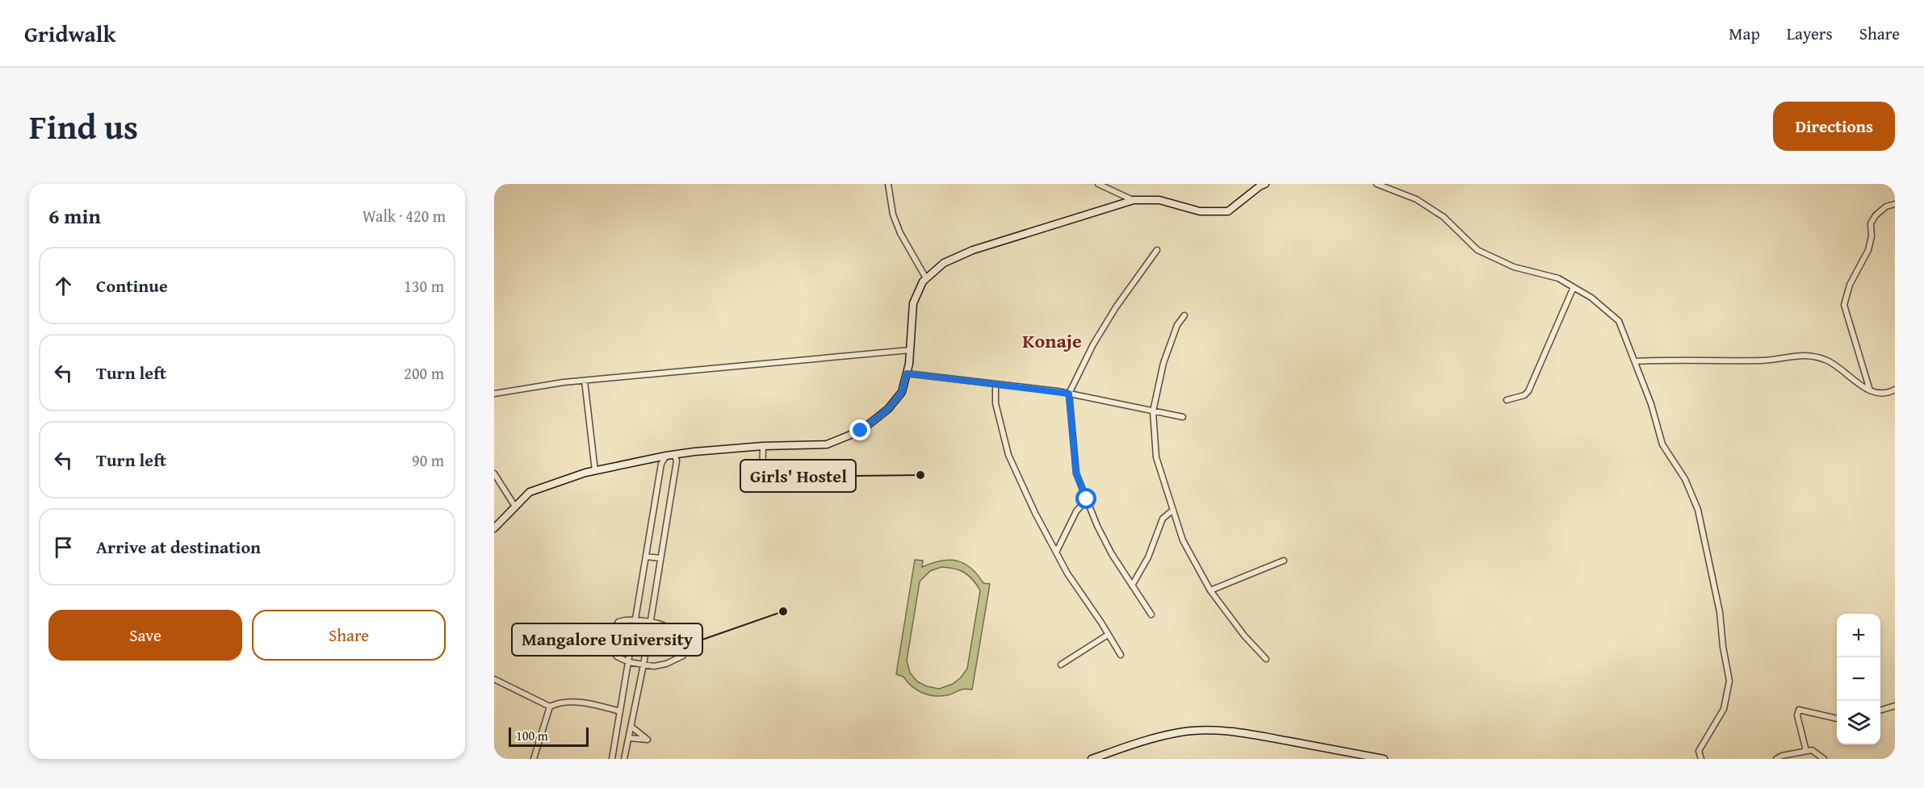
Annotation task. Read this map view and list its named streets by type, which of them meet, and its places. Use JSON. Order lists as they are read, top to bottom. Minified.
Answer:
{"districts":["Konaje"],"places":["Girls' Hostel","Mangalore University"],"scale_bar":"100 m","page":{"header":"Gridwalk","nav":["Map","Layers","Share"],"title":"Find us","buttons":["Directions",["Save","Share"]],"heading":["6 min","Walk · 420 m"],"list":[["Continue","130 m"],["Turn left","200 m"],["Turn left","90 m"],"Arrive at destination"],"map_buttons":["+","−"],"scale":"100 m"}}
